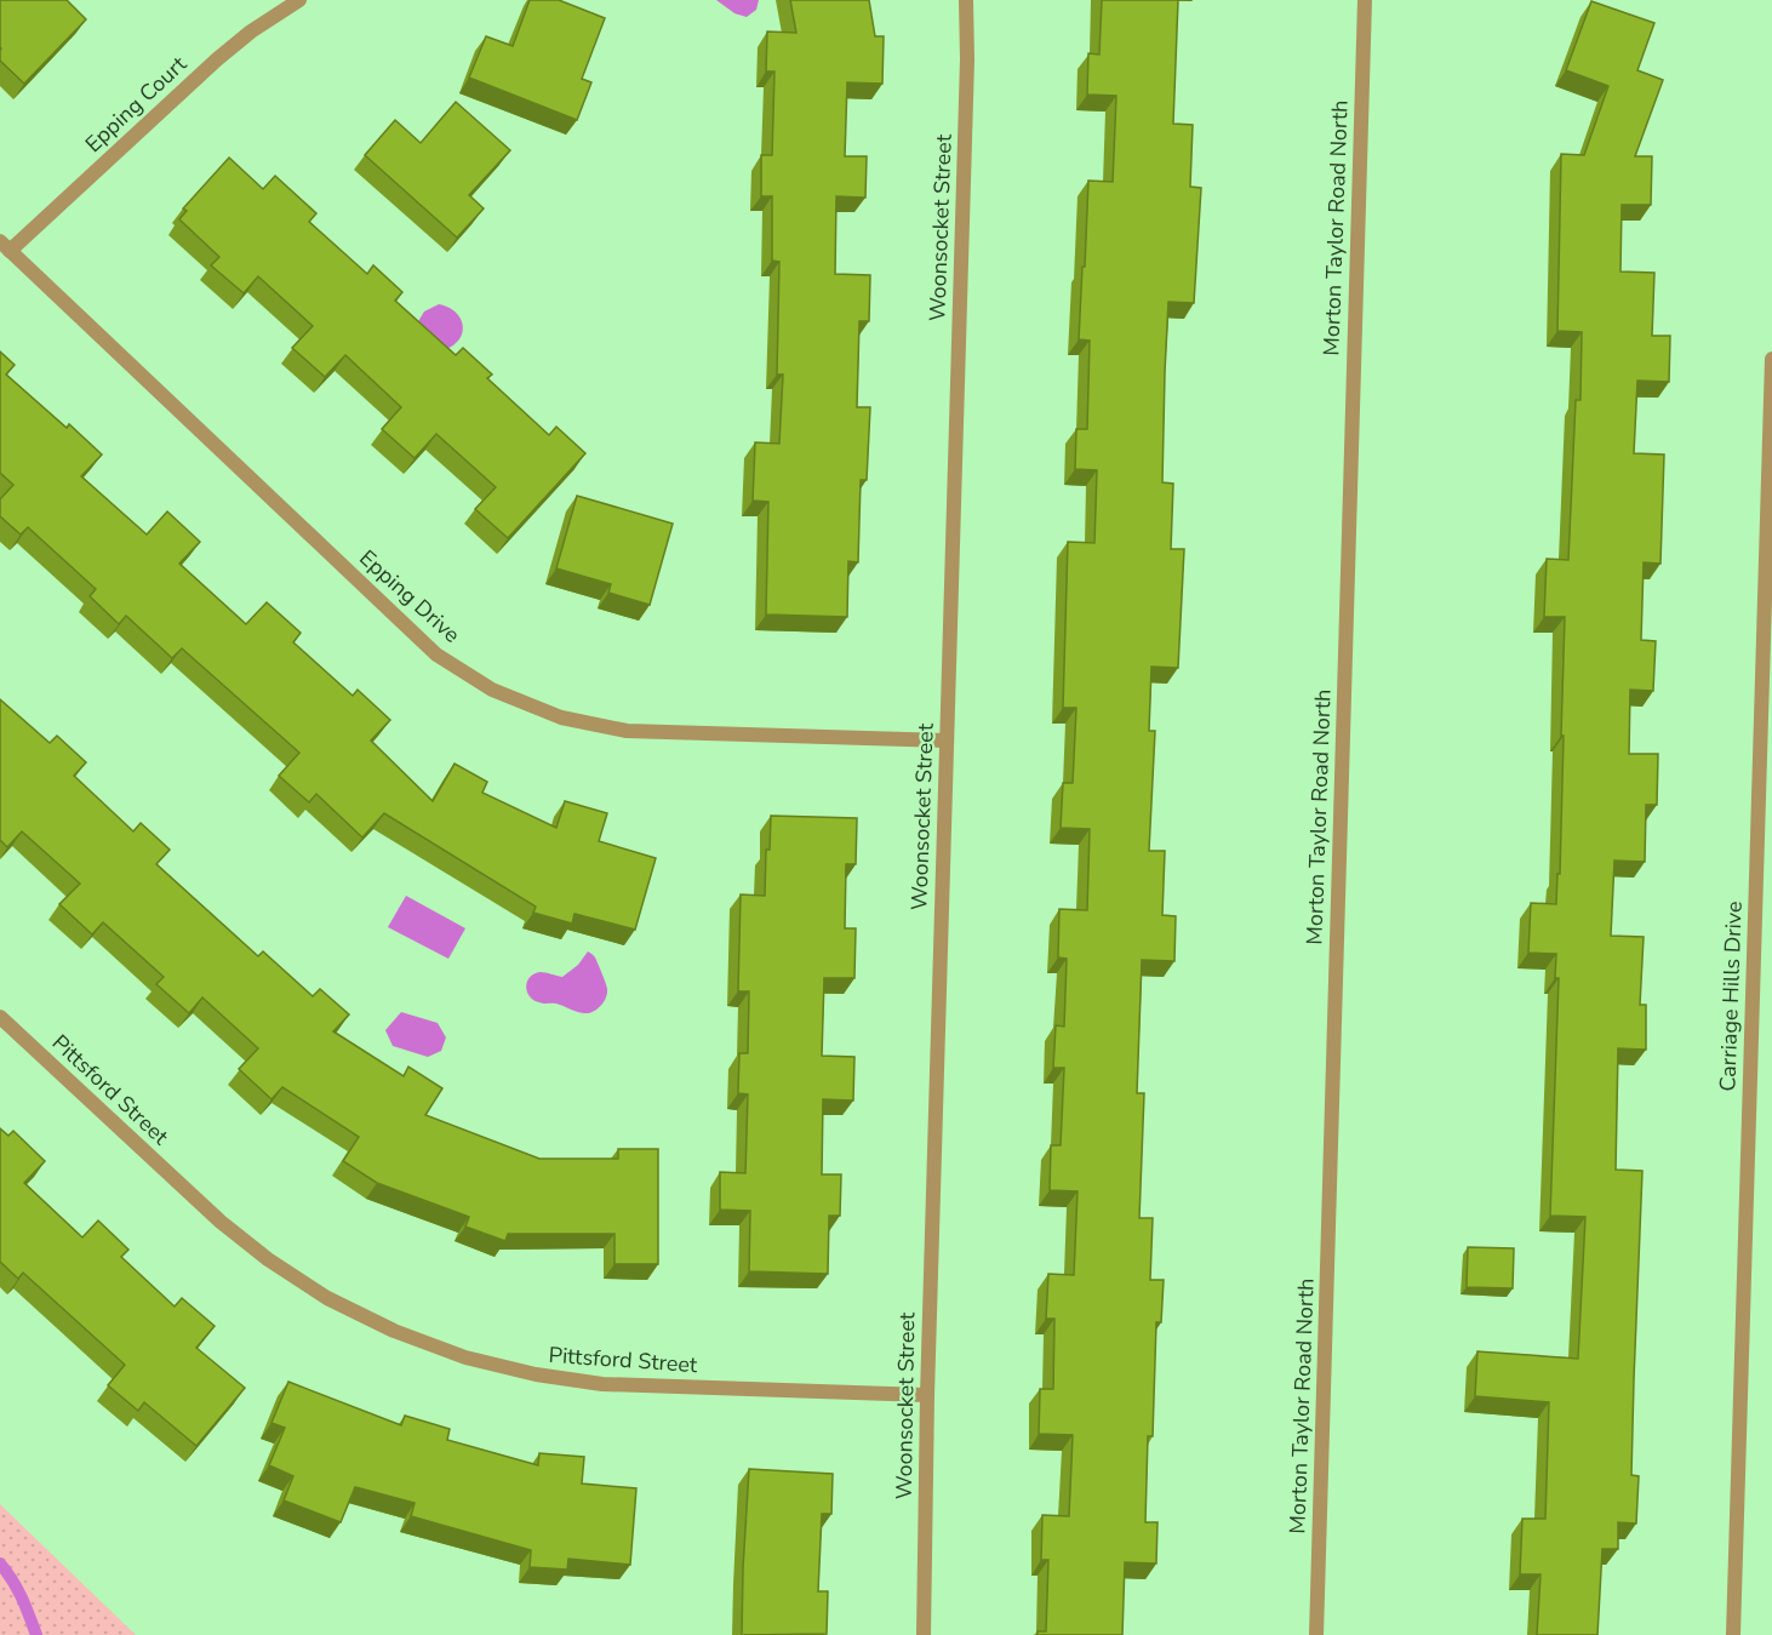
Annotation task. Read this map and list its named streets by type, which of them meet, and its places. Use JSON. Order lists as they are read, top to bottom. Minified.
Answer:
{"streets":{"street":["Epping Court","Woonsocket Street","Morton Taylor Road North","Epping Drive","Carriage Hills Drive","Pittsford Street"]},"crossings":[["Epping Court","Epping Drive"],["Woonsocket Street","Epping Drive"],["Woonsocket Street","Pittsford Street"]]}
